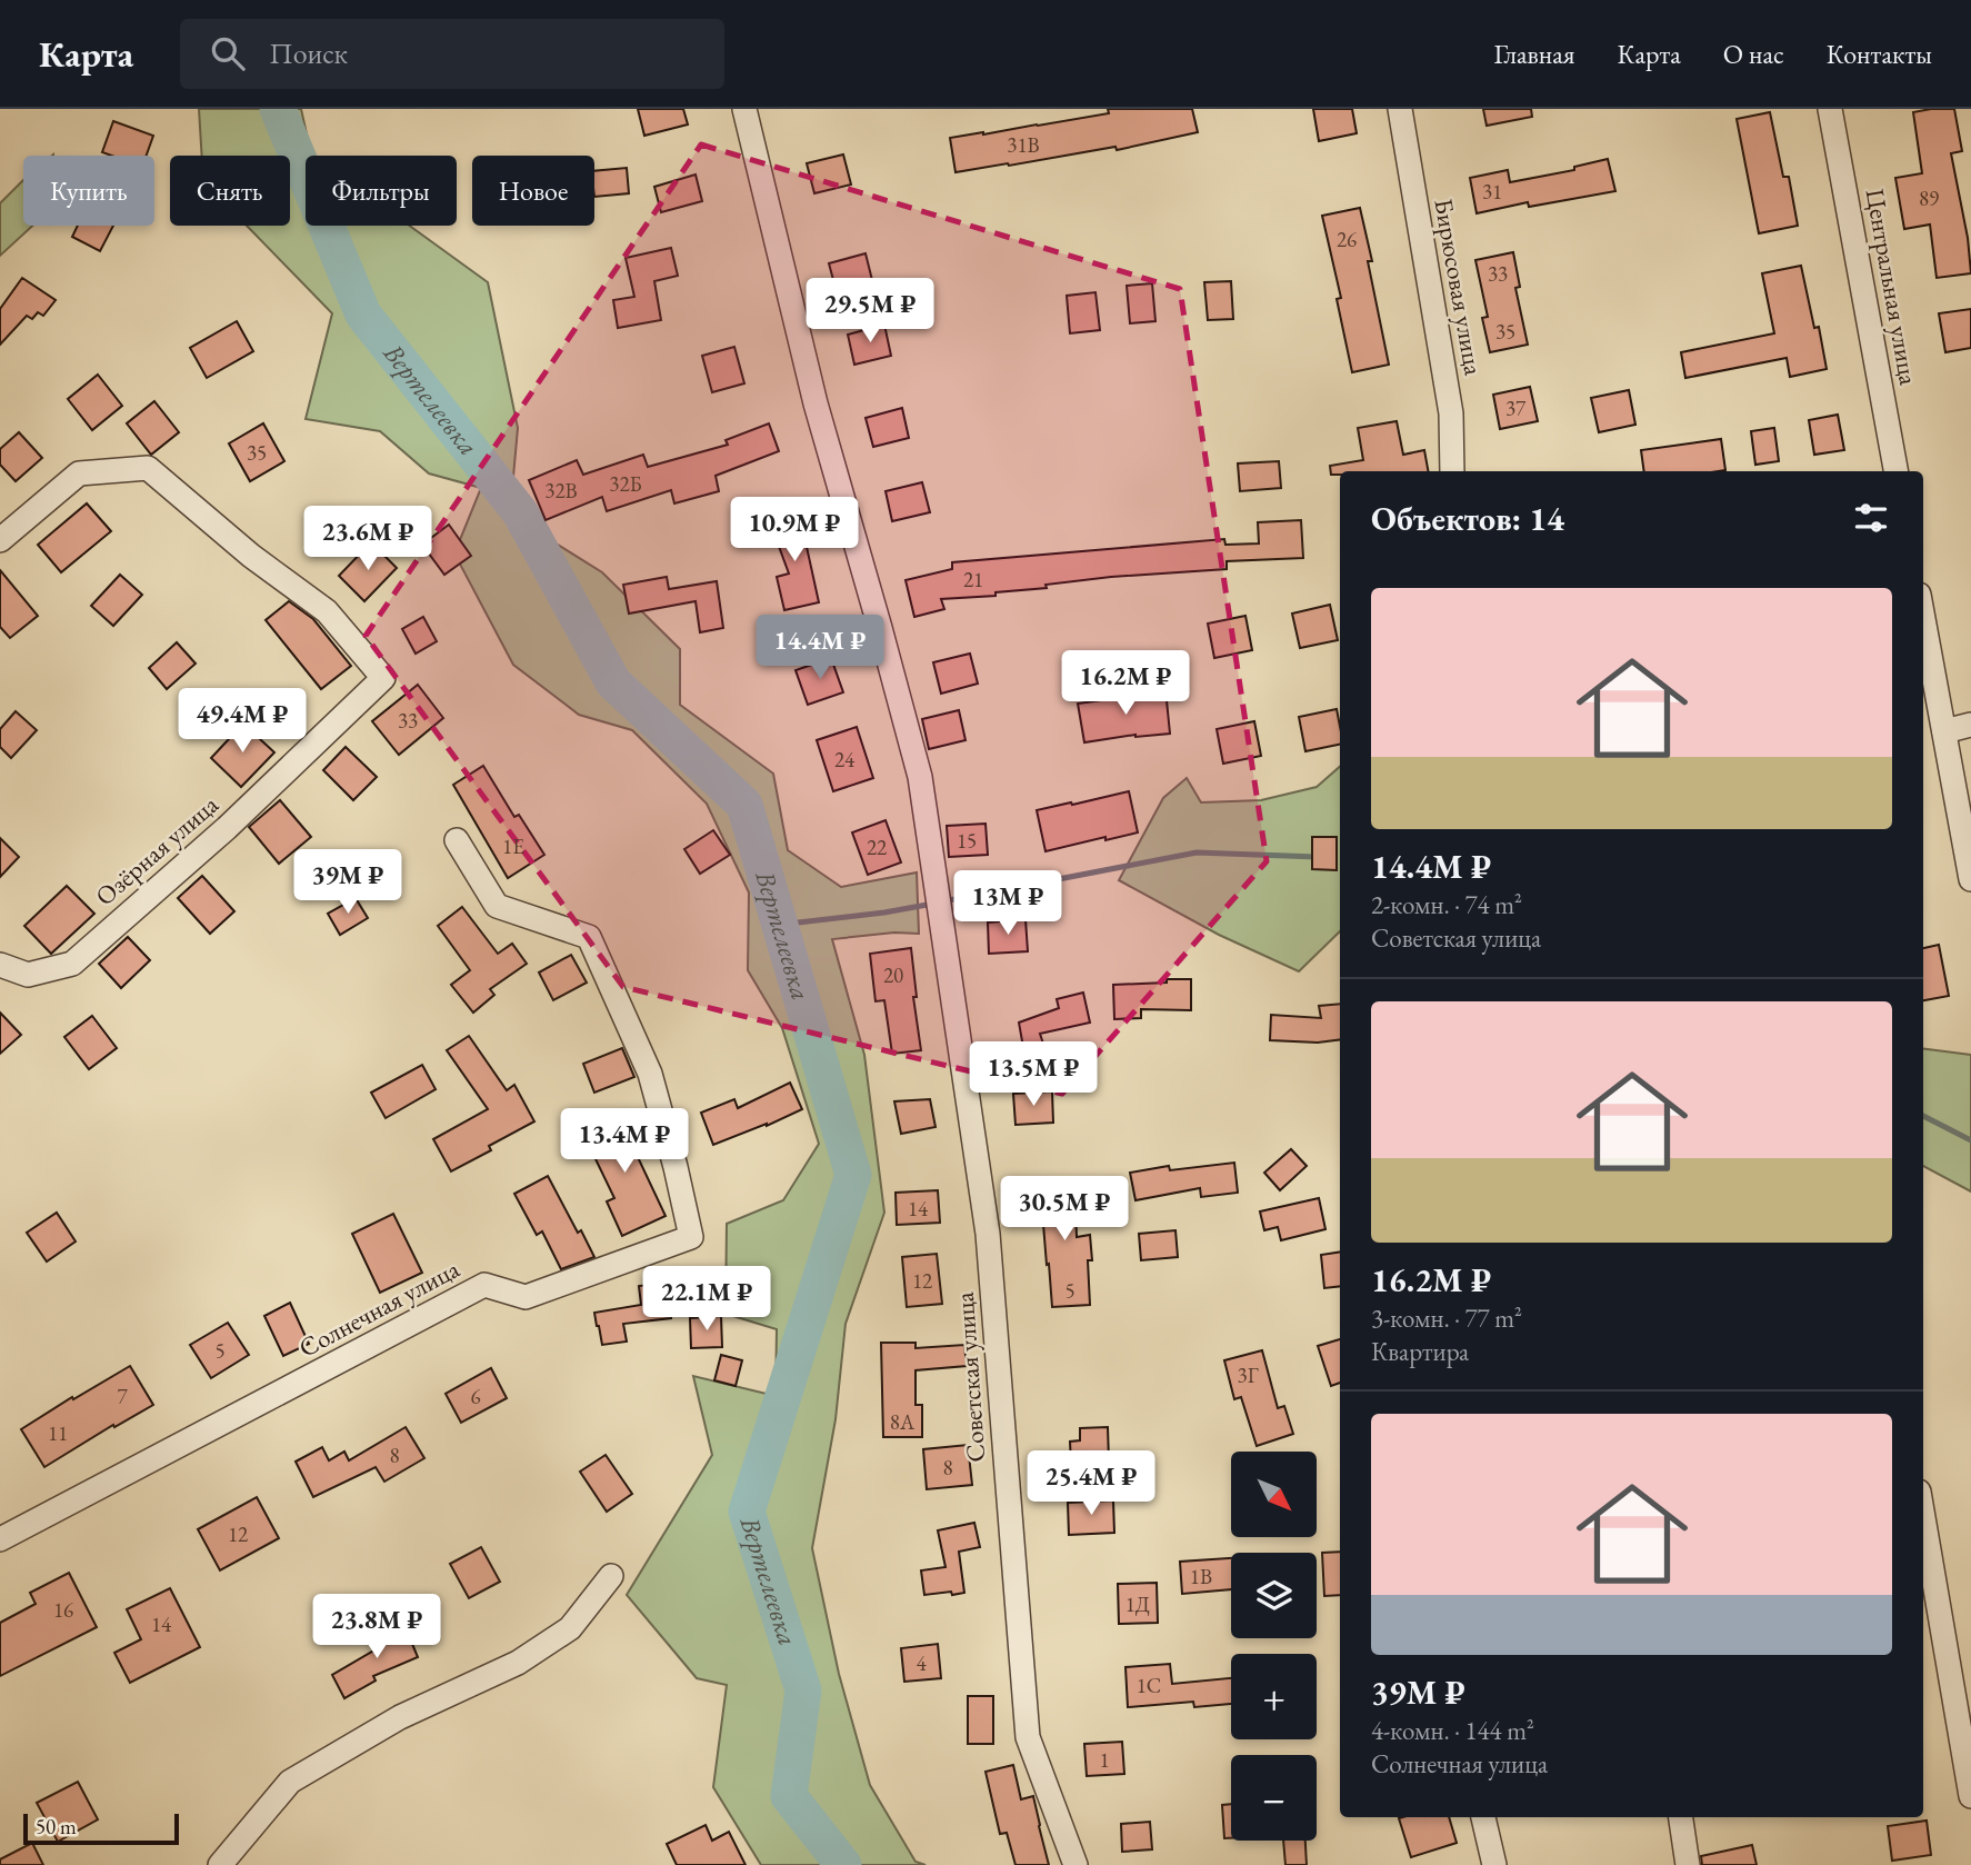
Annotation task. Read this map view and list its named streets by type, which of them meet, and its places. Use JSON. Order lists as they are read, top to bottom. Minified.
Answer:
{"streets":{"street":["Бирюсовая улица","Центральная улица","Озёрная улица","Солнечная улица","Советская улица"]},"water":["Вертелеевка"],"house_numbers":["31В","31","89","26","33","35","37","35","32Б","32В","21","33","24","15","1Е","22","20","14","12","5","5","3Г","7","6","8А","11","8","8","12","1В","1Д","16","14","4","1С","1"],"scale_bar":"50 m","north":"bottom right","page":{"header":"Карта","search":"Поиск","nav":["Главная","Карта","О нас","Контакты"],"chip":["Купить","Снять","Фильтры","Новое"],"price":["29.5M ₽","10.9M ₽","23.6M ₽","14.4M ₽","16.2M ₽","49.4M ₽","39M ₽","13M ₽","13.5M ₽","13.4M ₽","30.5M ₽","22.1M ₽","25.4M ₽","23.8M ₽"],"heading":"Объектов: 14","list":[{"name":"14.4M ₽","note":"2-комн. · 74 m² · Советская улица"},{"name":"16.2M ₽","note":"3-комн. · 77 m² · Квартира"},{"name":"39M ₽","note":"4-комн. · 144 m² · Солнечная улица"}],"map_buttons":["+","−"],"scale":"50 m"}}
